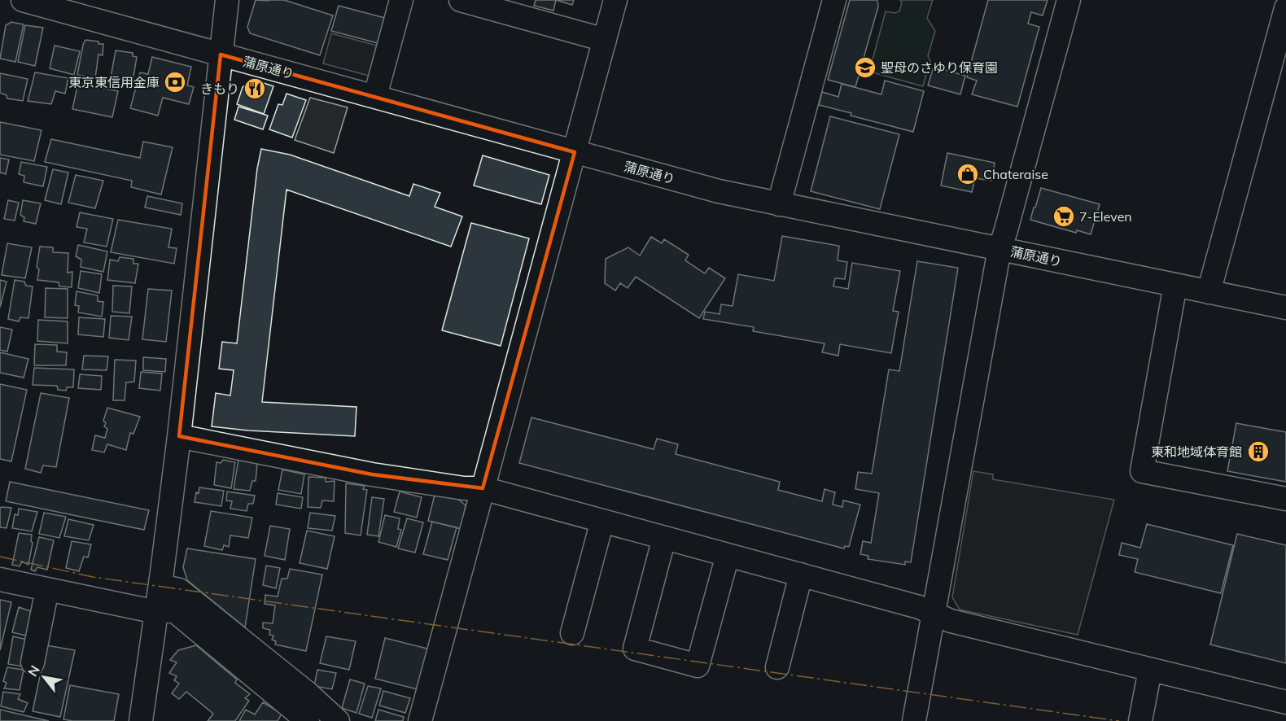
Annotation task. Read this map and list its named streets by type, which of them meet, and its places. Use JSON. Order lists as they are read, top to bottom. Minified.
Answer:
{"streets":{"street":["蒲原通り"]},"places":{"school or university":["聖母のさゆり保育園"],"bank":["東京東信用金庫"],"restaurant":["きもり"],"shop":["Chateraise"],"supermarket":["7-Eleven"],"building":["東和地域体育館"]},"north":"top left"}
